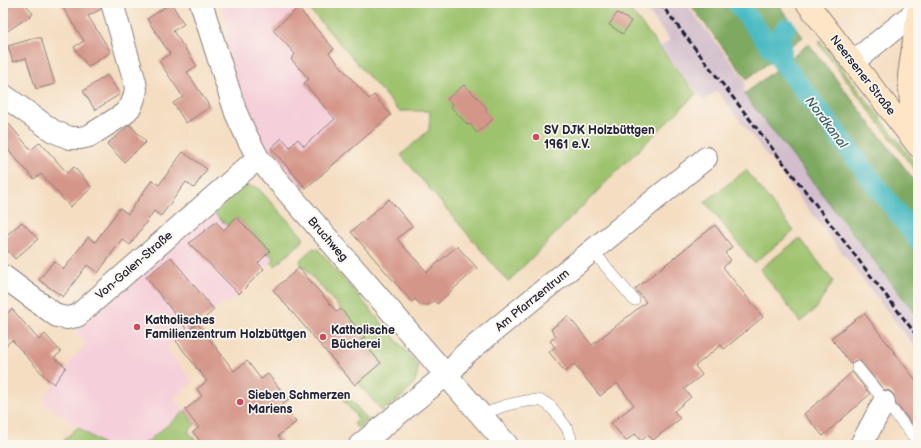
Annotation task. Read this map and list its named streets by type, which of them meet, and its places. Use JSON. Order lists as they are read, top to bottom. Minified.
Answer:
{"streets":{"main road":["Neersener Straße"],"street":["Bruchweg","Von-Galen-Straße","Am Pfarrzentrum"]},"crossings":[["Bruchweg","Von-Galen-Straße"],["Bruchweg","Am Pfarrzentrum"]],"water":["Nordkanal"],"places":["SV DJK Holzbüttgen 1961 e.V.","Katholisches Familienzentrum Holzbüttgen","Katholische Bücherei","Sieben Schmerzen Mariens"]}
